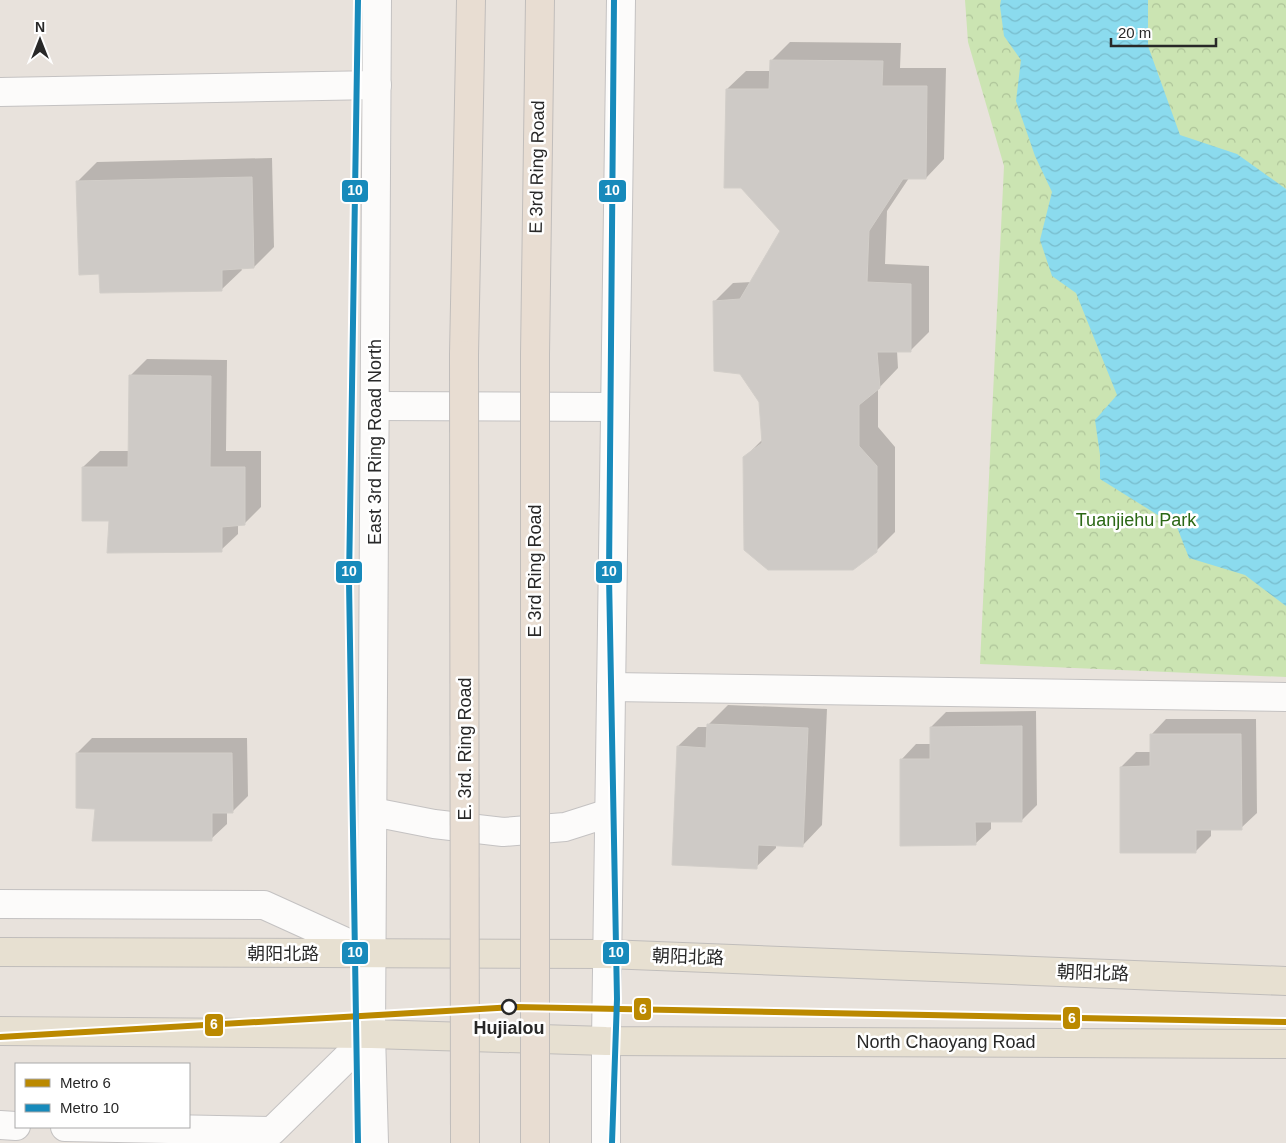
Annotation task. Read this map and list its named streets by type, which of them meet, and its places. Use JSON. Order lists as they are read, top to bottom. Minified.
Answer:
{"streets":{"highway":["E 3rd Ring Road","E. 3rd. Ring Road"],"main road":["朝阳北路","North Chaoyang Road"],"street":["East 3rd Ring Road North"]},"crossings":[["East 3rd Ring Road North","朝阳北路"],["East 3rd Ring Road North","North Chaoyang Road"]],"parks":["Tuanjiehu Park"],"places":["Hujialou"],"lines":["metro line 10","metro line 6"],"legend":["Metro 6","Metro 10"],"scale_bar":"20 m","north":"top"}
